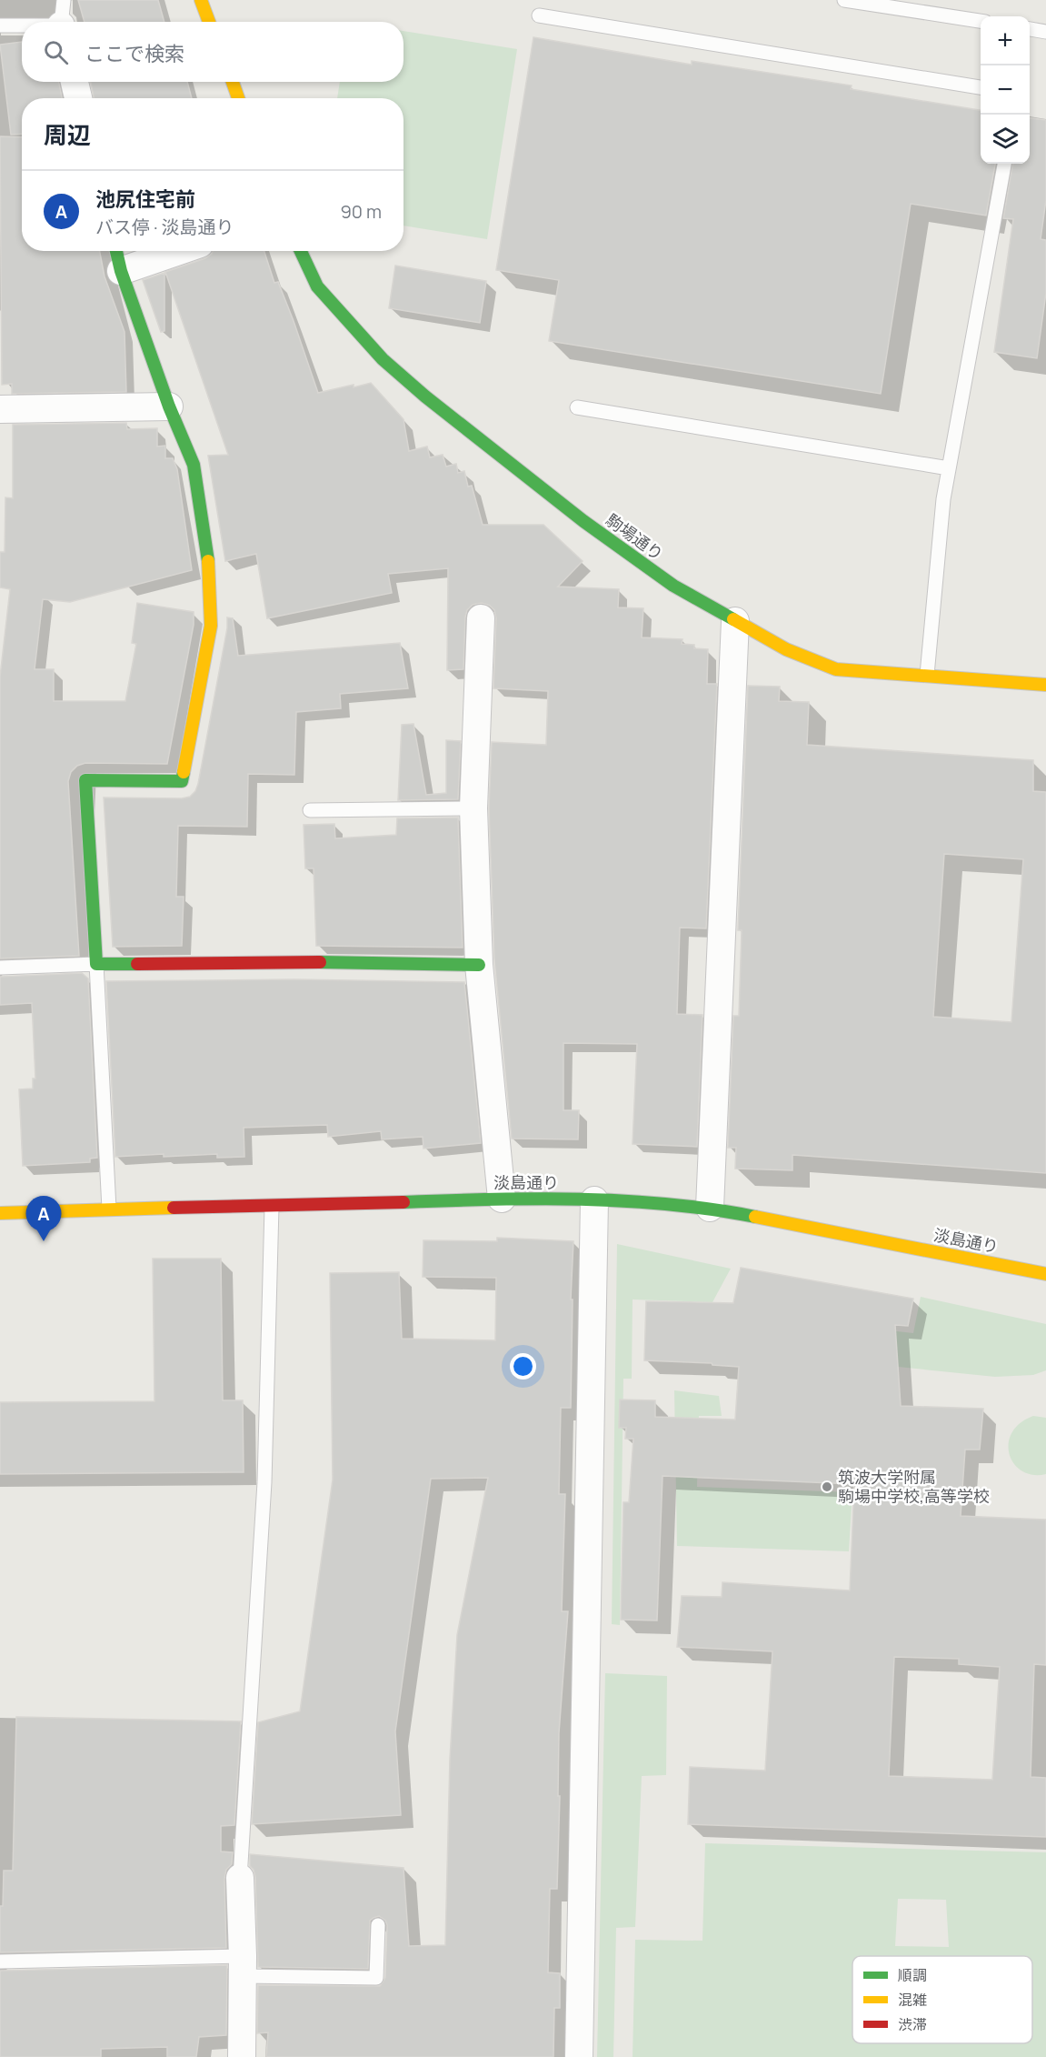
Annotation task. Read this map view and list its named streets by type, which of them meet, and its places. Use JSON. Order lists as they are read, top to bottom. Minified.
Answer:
{"streets":{"street":["駒場通り","淡島通り"]},"places":["筑波大学附属 駒場中学校,高等学校"],"legend":["順調","混雑","渋滞"],"page":{"map_buttons":["+","−"],"search":"ここで検索","heading":"周辺","list":[{"mark":"A","name":"池尻住宅前","note":"バス停 · 淡島通り","value":"90 m"}],"pins":"A"}}
